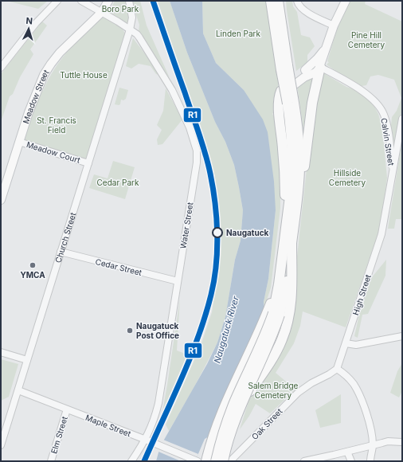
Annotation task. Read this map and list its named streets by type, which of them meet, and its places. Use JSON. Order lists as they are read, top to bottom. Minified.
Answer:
{"streets":{"main road":["Meadow Street"],"street":["Calvin Street","Meadow Court","Water Street","Church Street","Cedar Street","High Street","Oak Street","Maple Street","Elm Street"]},"crossings":[["Meadow Street","Meadow Court"],["Meadow Street","Water Street"],["Calvin Street","High Street"],["Meadow Court","Church Street"],["Water Street","Church Street"],["Water Street","Cedar Street"],["Water Street","Maple Street"],["Church Street","Cedar Street"],["Church Street","Maple Street"],["High Street","Oak Street"],["Maple Street","Elm Street"]],"water":["Naugatuck River"],"parks":["Boro Park","Linden Park","Pine Hill Cemetery","Tuttle House","St. Francis Field","Hillside Cemetery","Cedar Park","Salem Bridge Cemetery"],"places":["Naugatuck","YMCA","Naugatuck Post Office"],"lines":["transit line R1"],"north":"top"}
